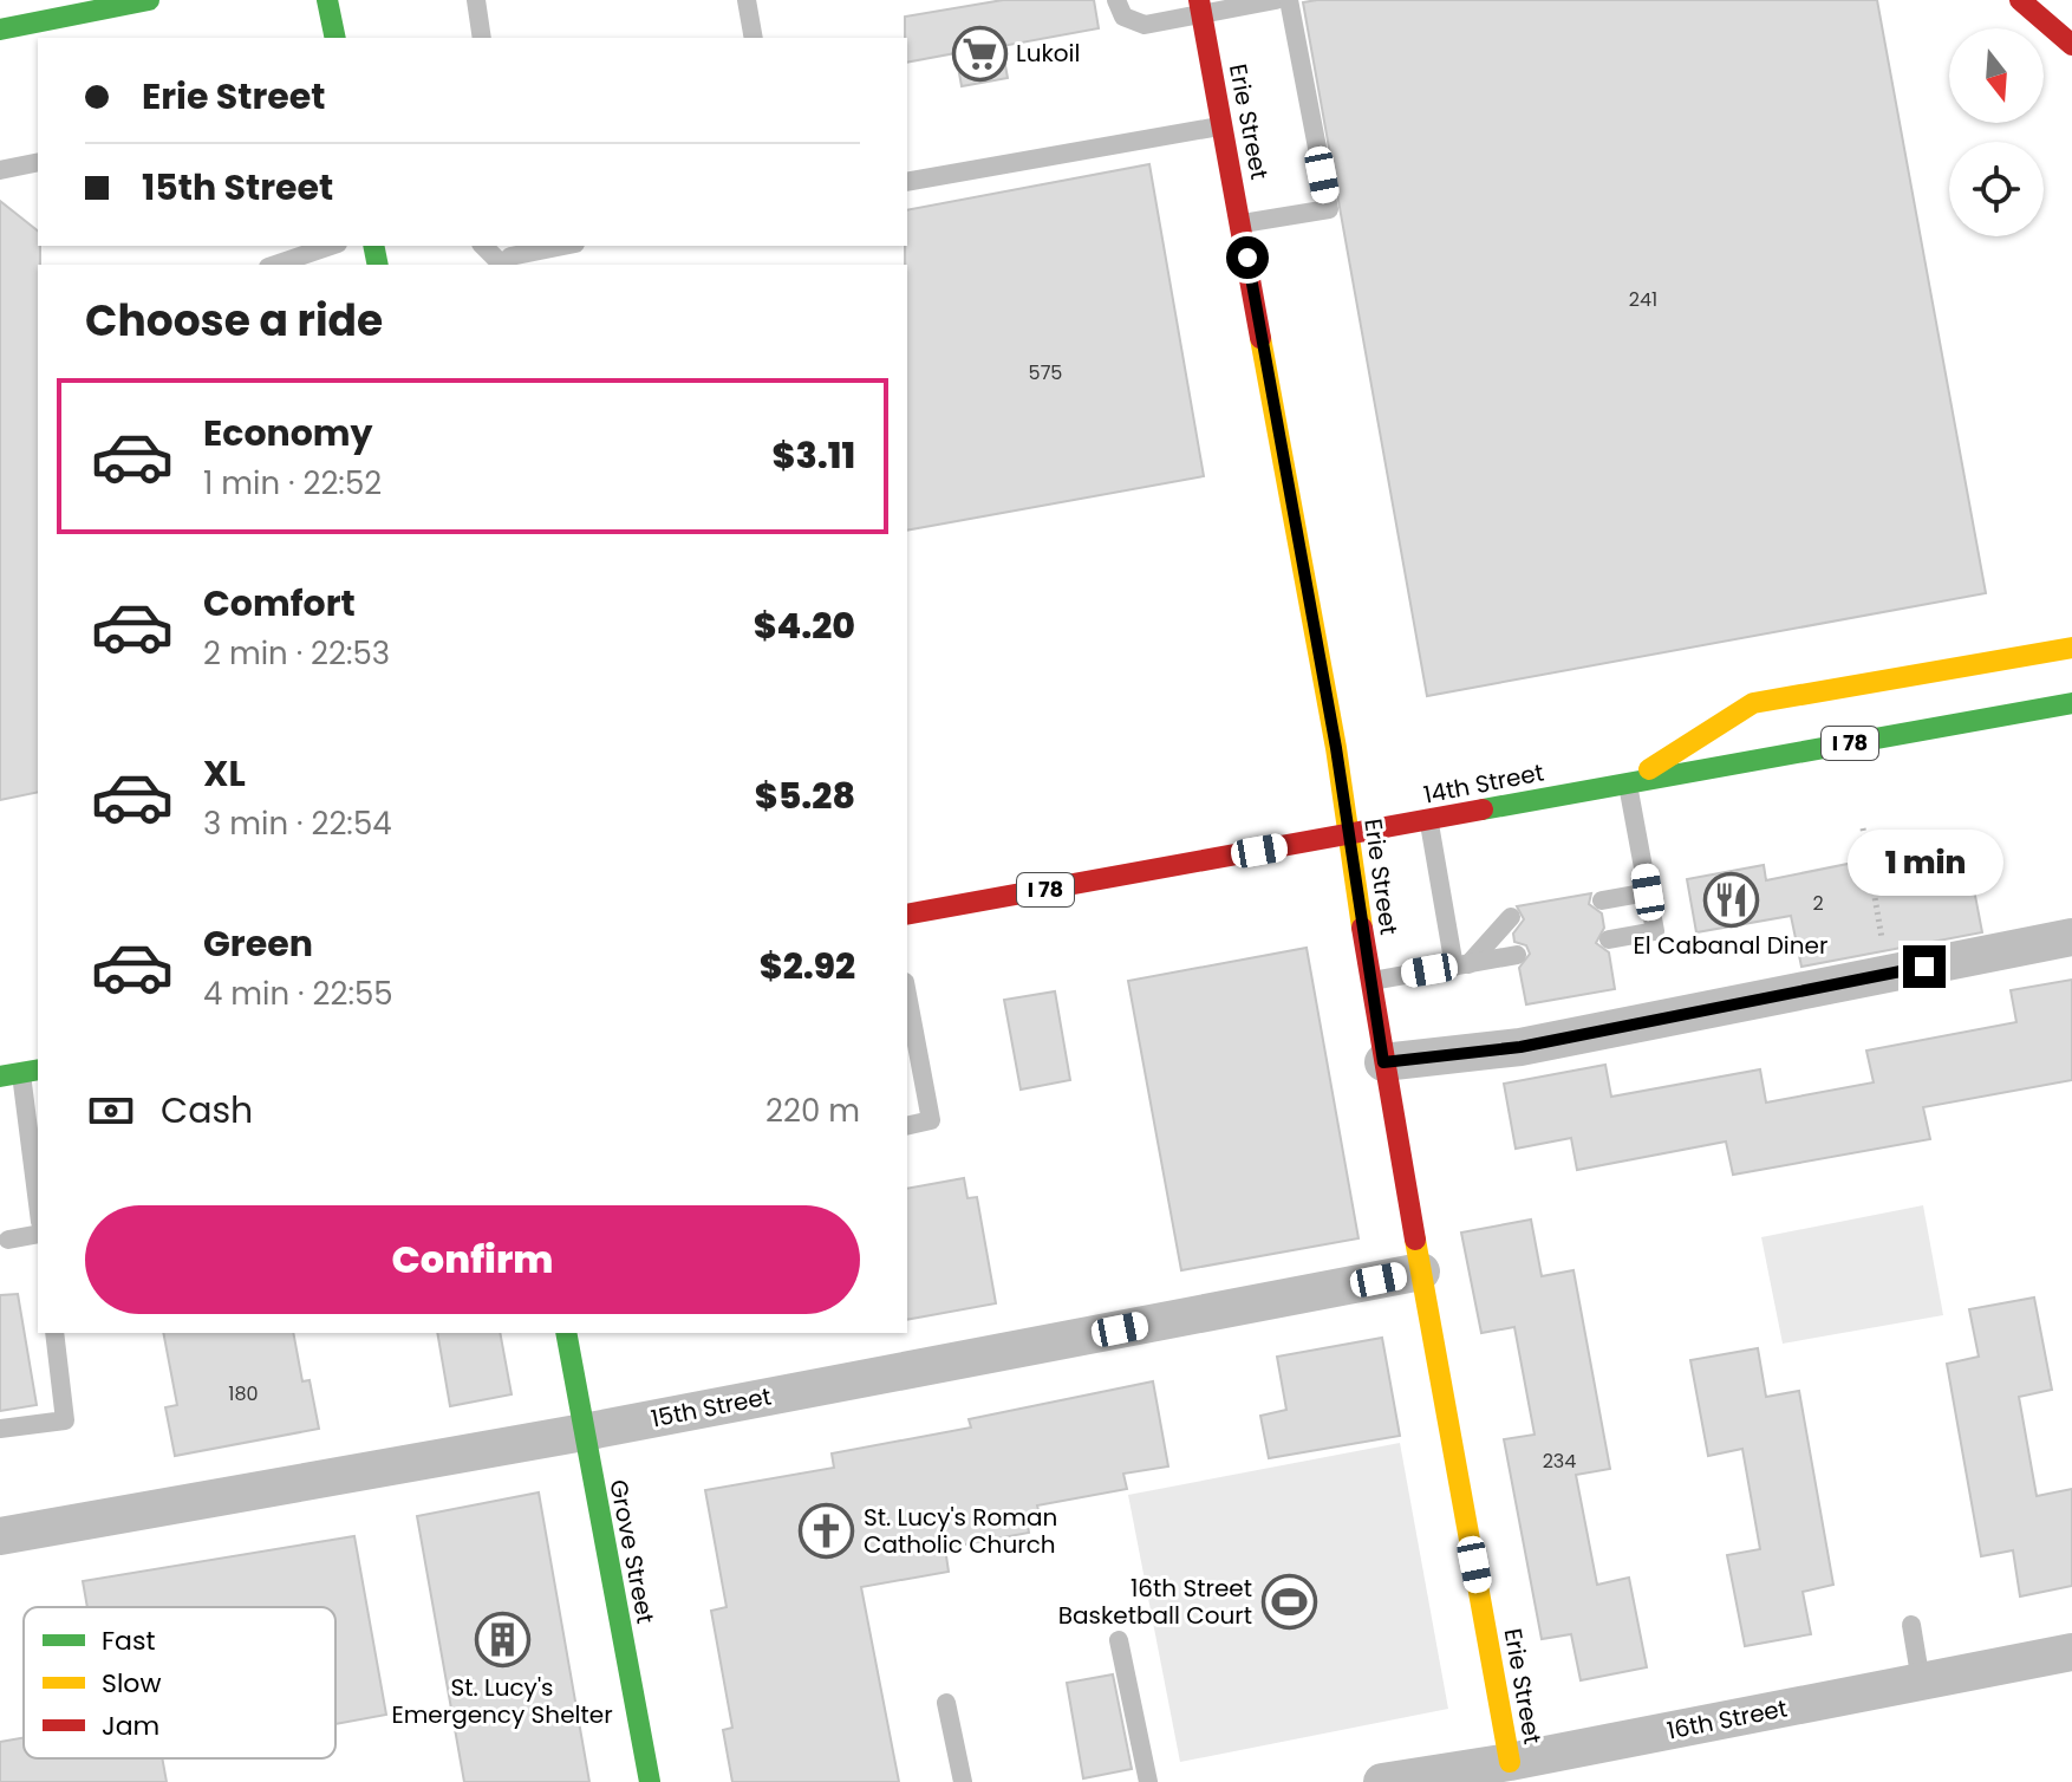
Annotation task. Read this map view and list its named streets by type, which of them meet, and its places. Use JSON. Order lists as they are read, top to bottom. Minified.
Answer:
{"streets":{"main road":["Erie Street","I 78","14th Street","Grove Street"],"street":["15th Street","16th Street"]},"crossings":[["Erie Street","14th Street"],["Erie Street","15th Street"],["Erie Street","16th Street"],["15th Street","Grove Street"]],"places":{"supermarket":["Lukoil"],"restaurant":["El Cabanal Diner"],"church":["St. Lucy's Roman Catholic Church"],"sports":["16th Street Basketball Court"],"building":["St. Lucy's Emergency Shelter"]},"house_numbers":["241","575","2","180","234"],"legend":["Fast","Slow","Jam"],"north":"bottom","page":{"banner":["Erie Street","15th Street"],"heading":"Choose a ride","list":[{"name":"Economy","note":"1 min · 22:52","value":"$3.11"},{"name":"Comfort","note":"2 min · 22:53","value":"$4.20"},{"name":"XL","note":"3 min · 22:54","value":"$5.28"},{"name":"Green","note":"4 min · 22:55","value":"$2.92"}],"bubble":"1 min","pay":["Cash","220 m"],"buttons":"Confirm"}}
